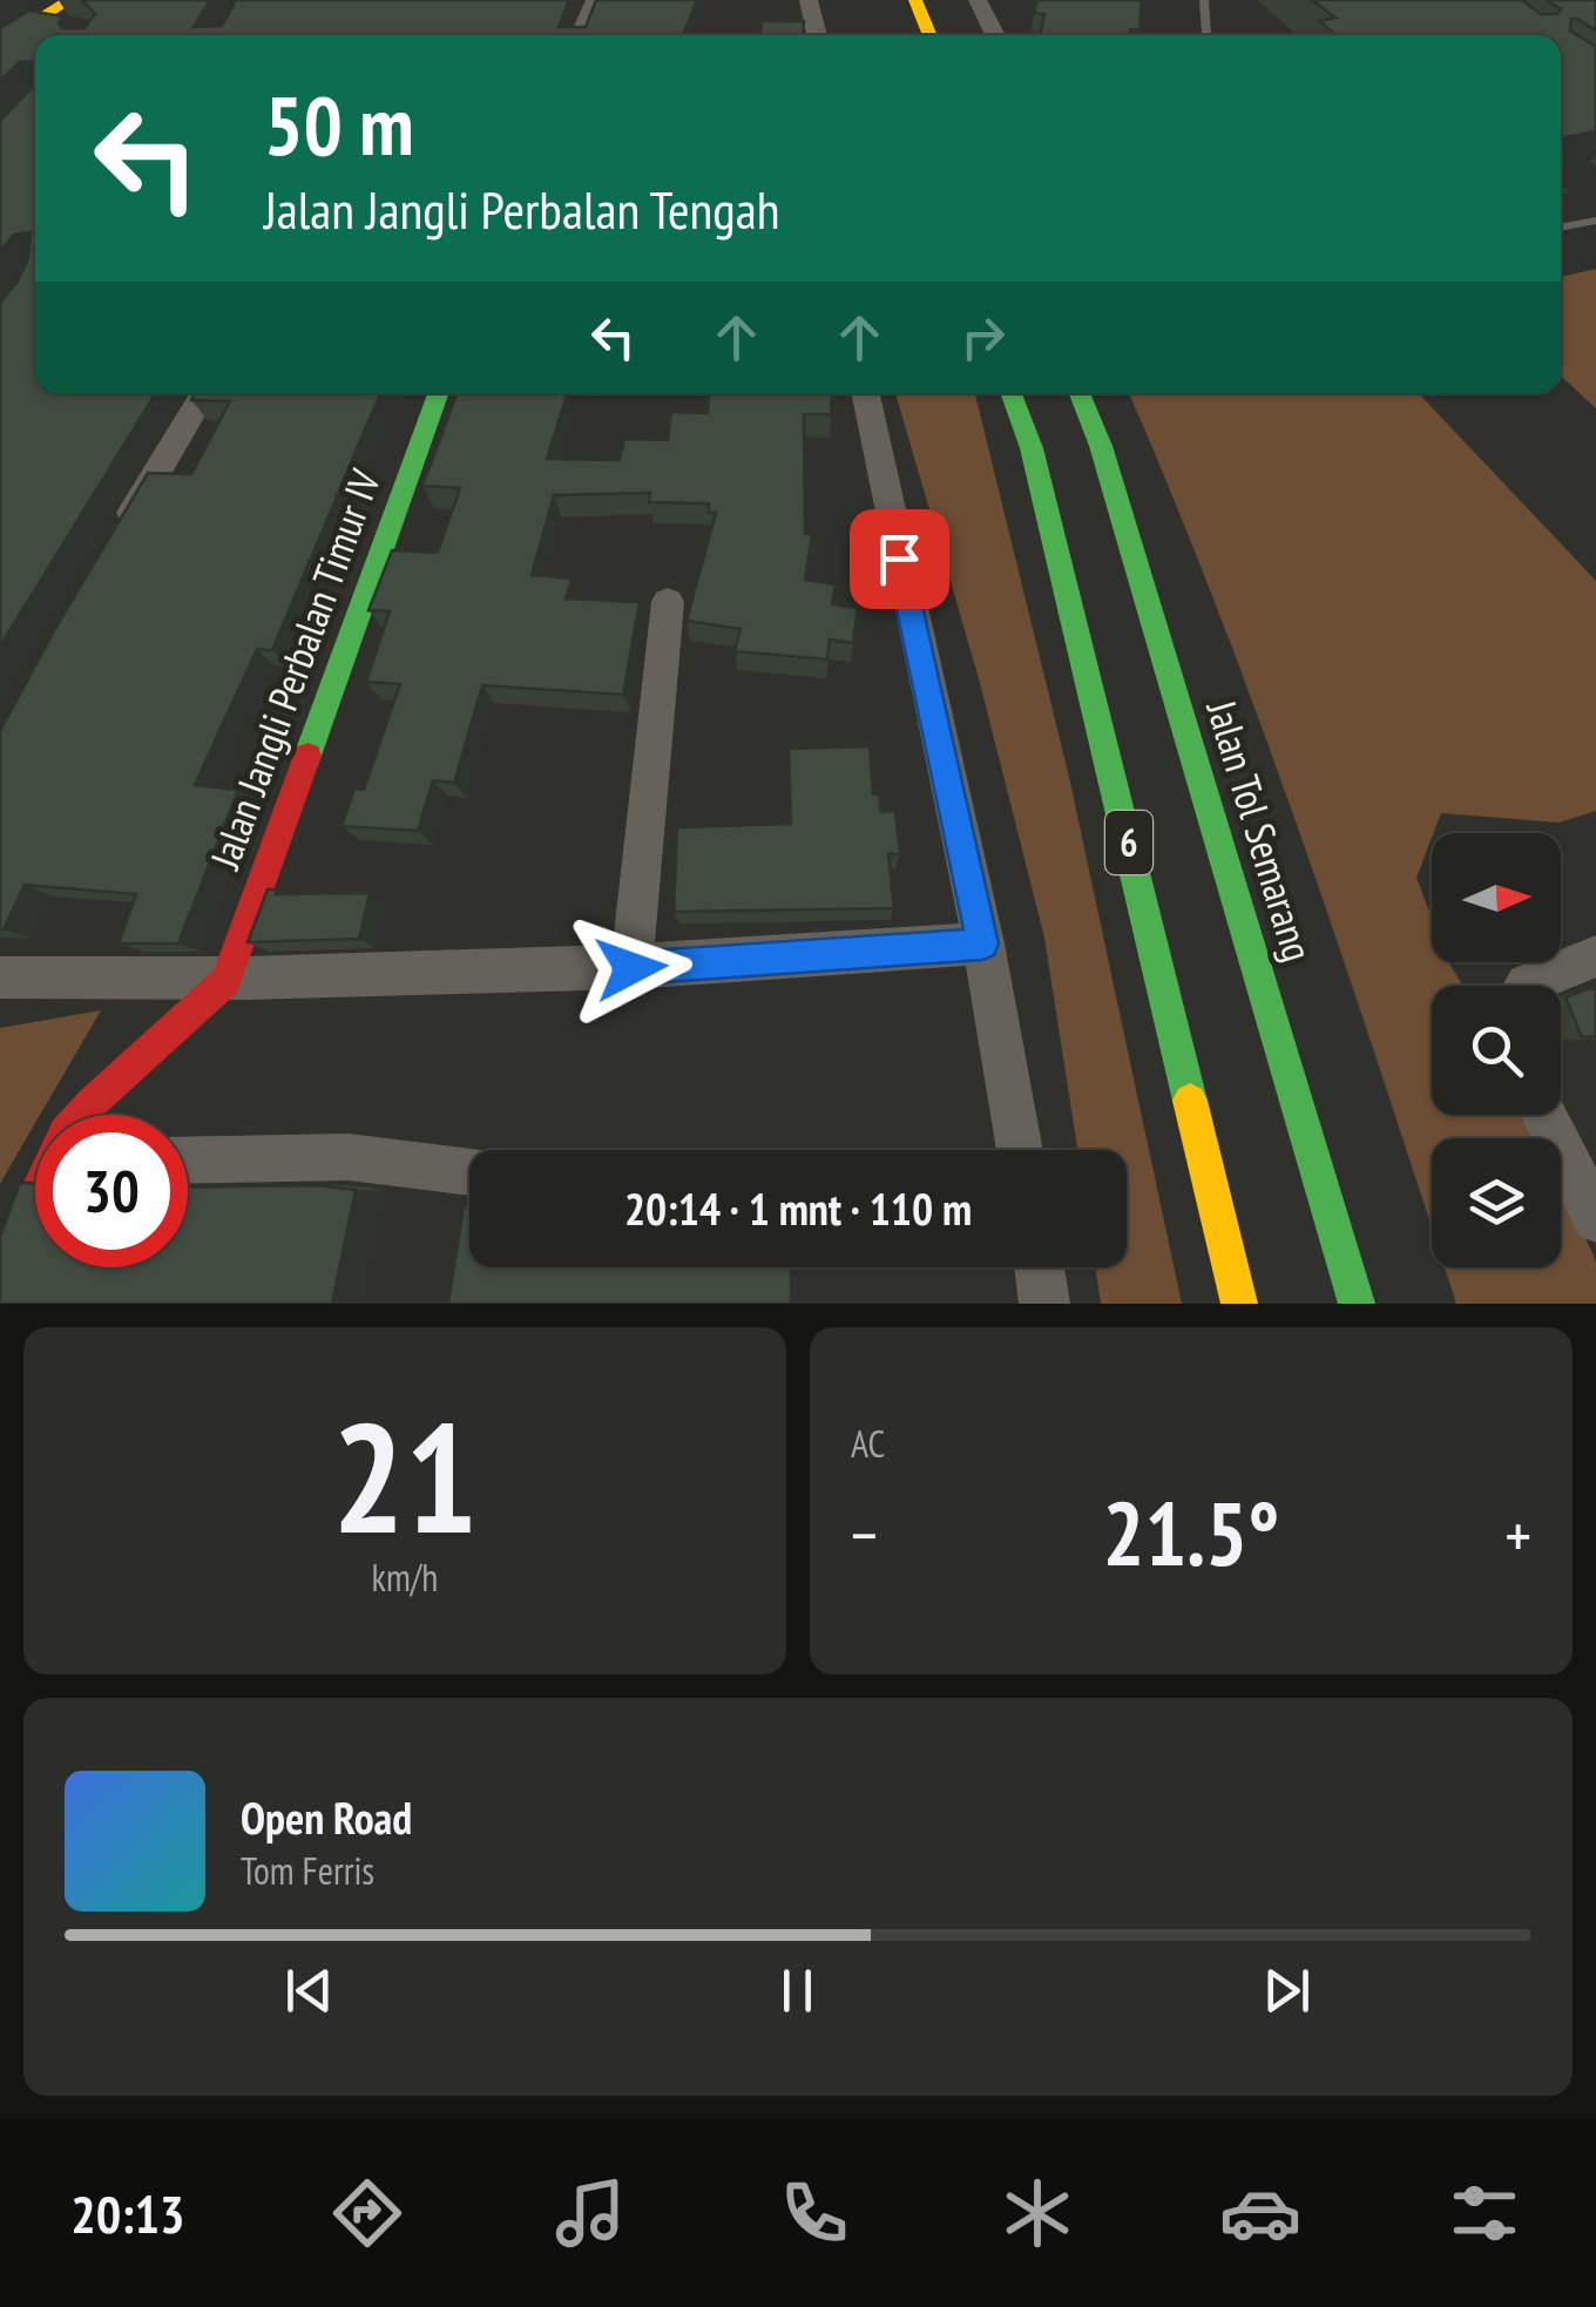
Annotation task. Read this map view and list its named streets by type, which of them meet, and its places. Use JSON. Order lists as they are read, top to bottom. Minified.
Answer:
{"streets":{"main road":["Jalan Jangli Perbalan Timur IV","Jalan Tol Semarang","6"]},"north":"right","page":{"turn":["50 m","Jalan Jangli Perbalan Tengah"],"limit":"30","trip":"20:14 · 1 mnt · 110 m","tile":[["21","km/h"],"AC"],"heat":["−","21.5°","+"],"song":["Open Road","Tom Ferris"],"tabs":"20:13"}}
